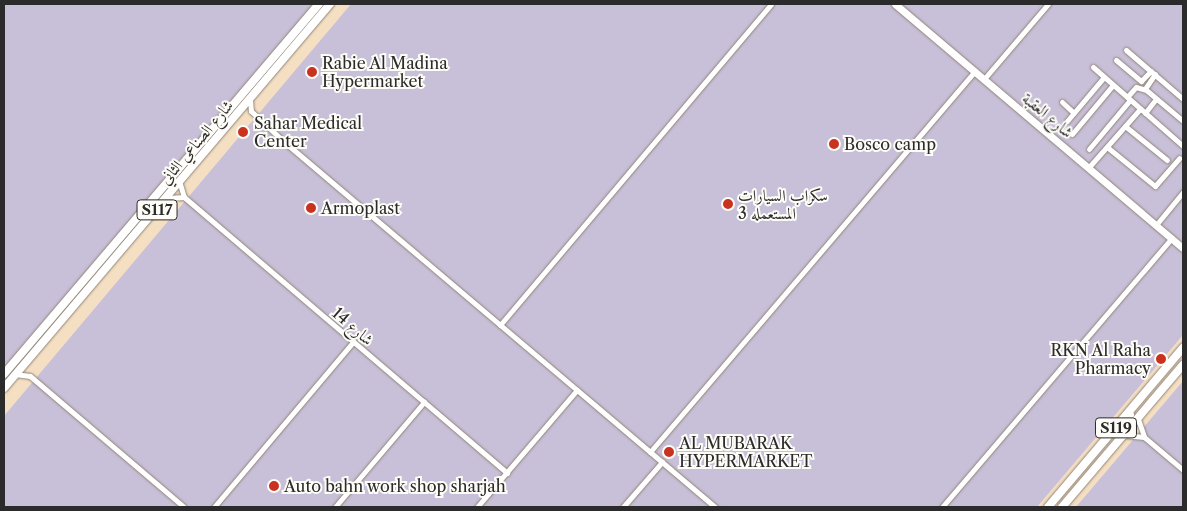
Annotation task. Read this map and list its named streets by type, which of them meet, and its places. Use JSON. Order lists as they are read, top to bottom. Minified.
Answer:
{"streets":{"main road":["شارع الصناعي الثاني","S117","S119"],"street":["شارع العقبة","شارع 14"]},"places":["Rabie Al Madina Hypermarket","Sahar Medical Center","Bosco camp","سكراب السيارات المستعمله 3","Armoplast","RKN Al Raha Pharmacy","AL MUBARAK HYPERMARKET","Auto bahn work shop sharjah"]}
